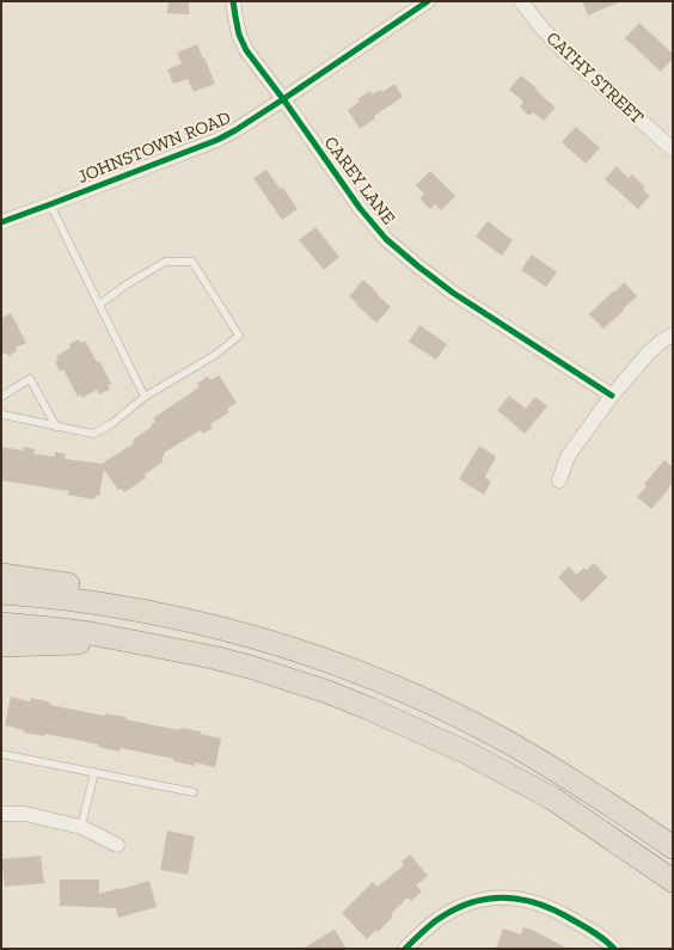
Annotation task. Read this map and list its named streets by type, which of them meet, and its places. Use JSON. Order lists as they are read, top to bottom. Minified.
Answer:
{"streets":{"street":["CATHY STREET","JOHNSTOWN ROAD","CAREY LANE"]},"crossings":[["JOHNSTOWN ROAD","CAREY LANE"]]}
